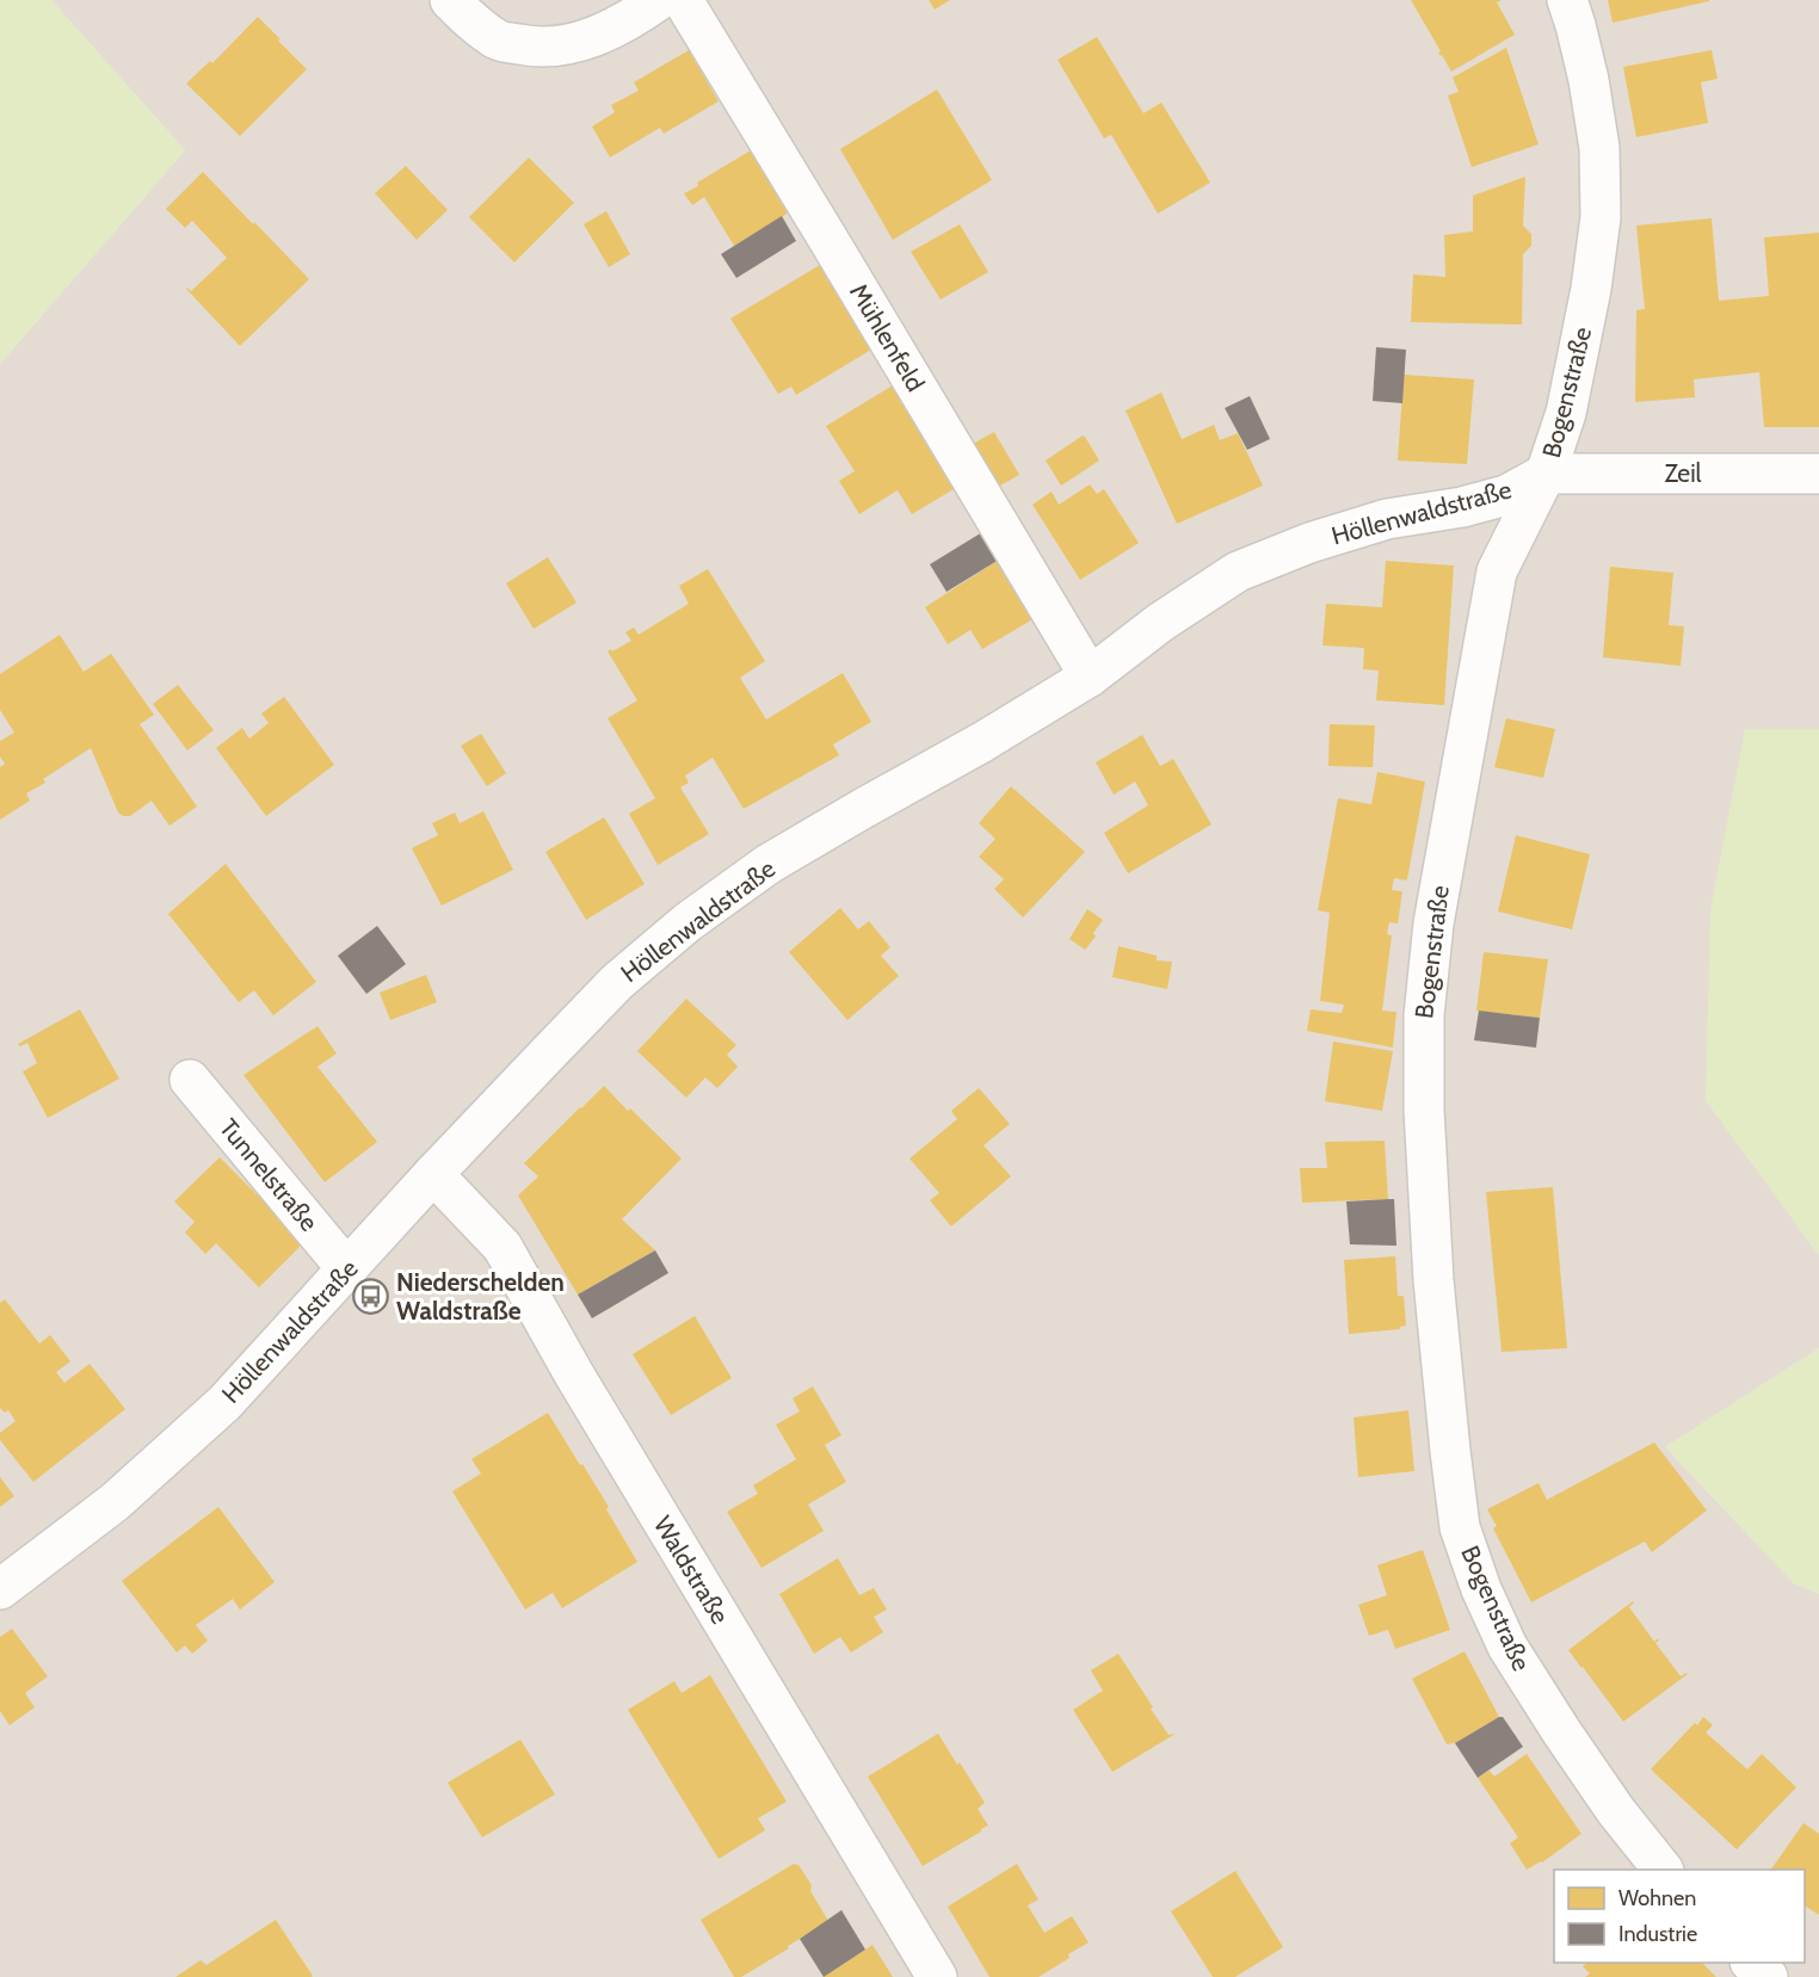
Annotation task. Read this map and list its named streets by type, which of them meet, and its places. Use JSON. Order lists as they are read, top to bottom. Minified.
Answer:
{"streets":{"street":["Mühlenfeld","Bogenstraße","Zeil","Höllenwaldstraße","Tunnelstraße","Waldstraße"]},"crossings":[["Mühlenfeld","Höllenwaldstraße"],["Bogenstraße","Zeil"],["Bogenstraße","Höllenwaldstraße"],["Zeil","Höllenwaldstraße"],["Höllenwaldstraße","Tunnelstraße"],["Höllenwaldstraße","Waldstraße"]],"places":{"bus stop":["Niederschelden Waldstraße"]},"legend":["Wohnen","Industrie"]}
